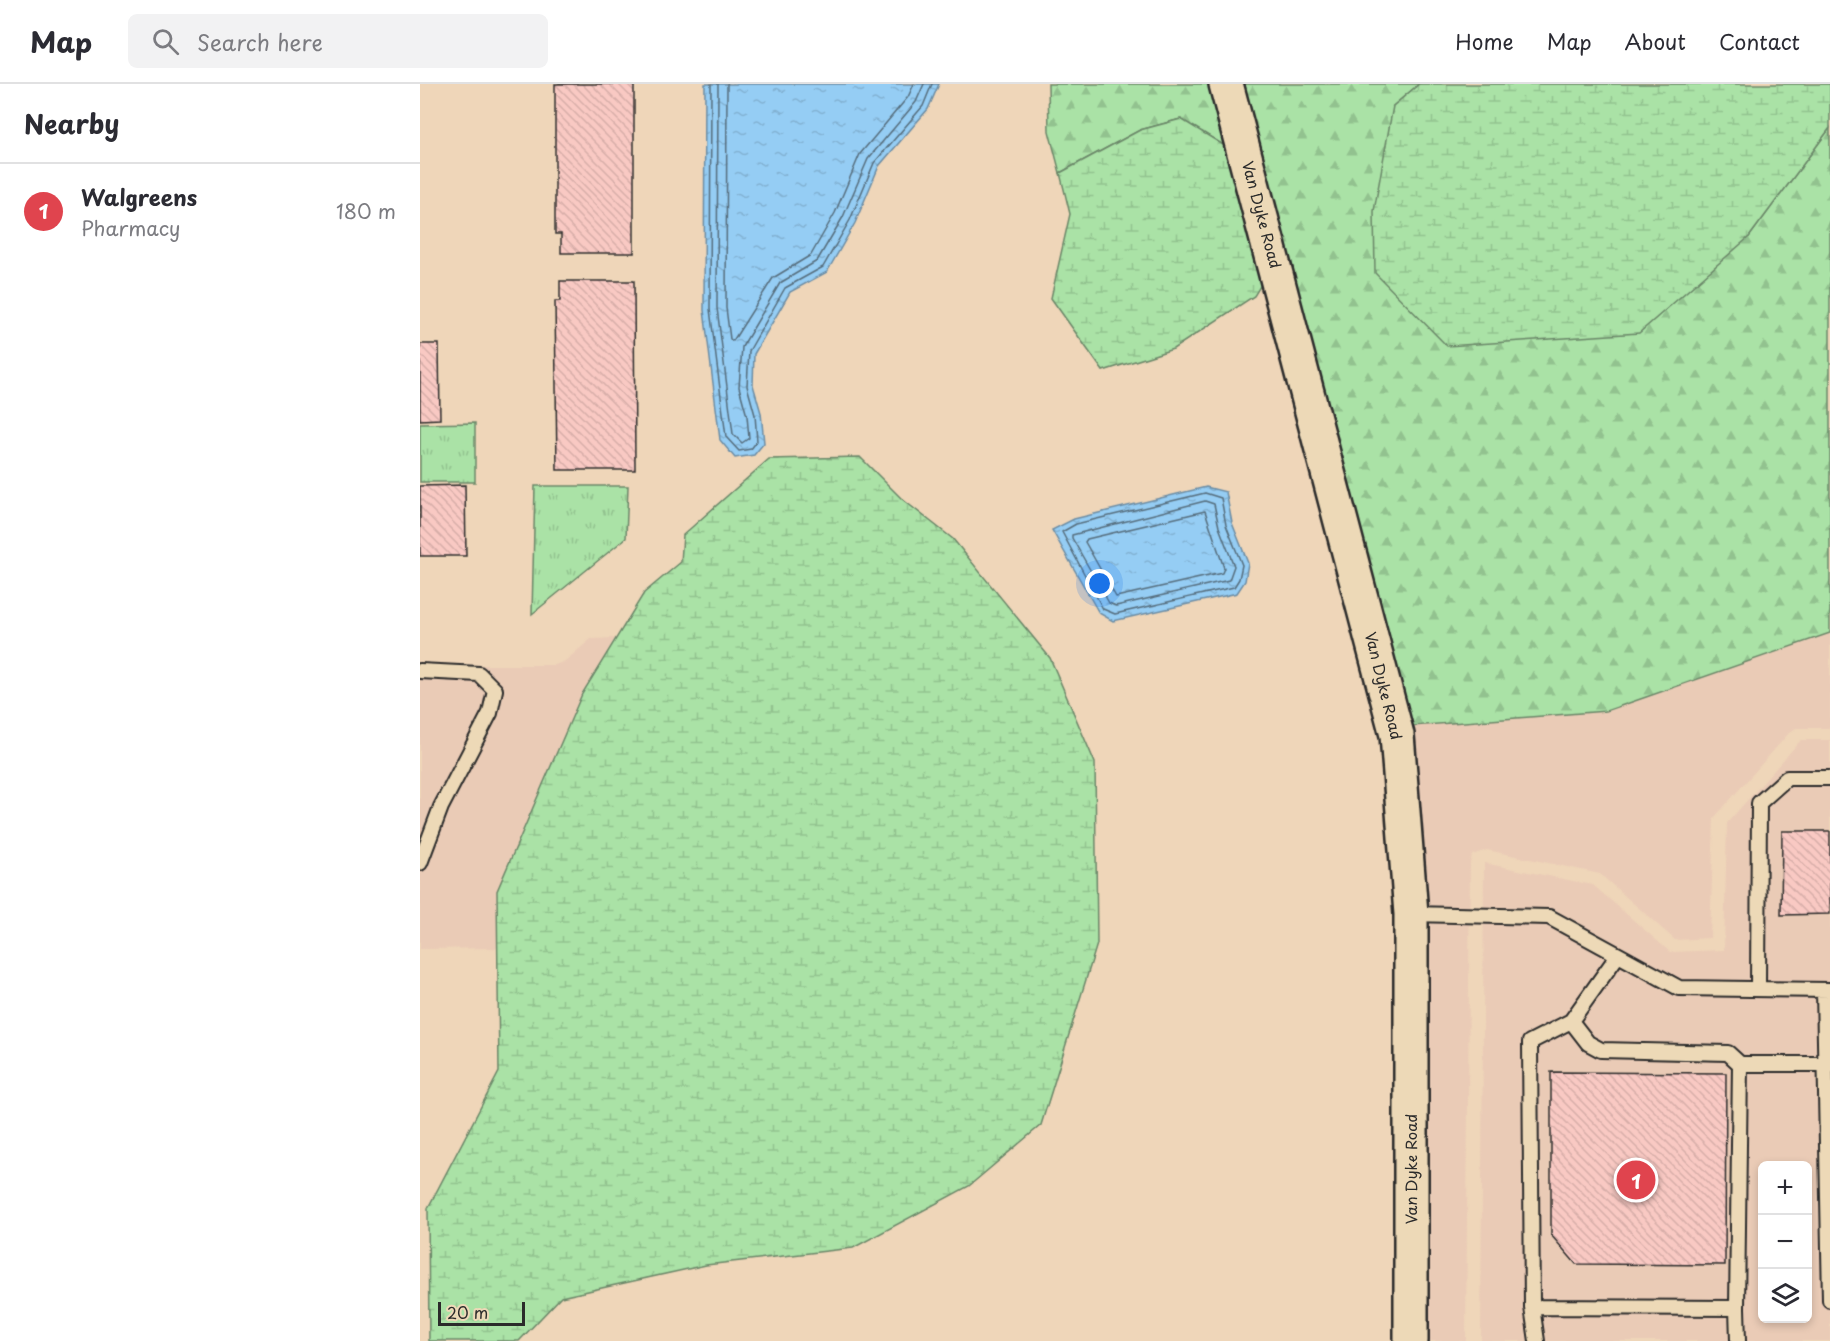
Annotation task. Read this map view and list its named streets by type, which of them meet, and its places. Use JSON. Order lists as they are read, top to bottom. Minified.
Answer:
{"streets":{"street":["Van Dyke Road"]},"scale_bar":"20 m","page":{"header":"Map","search":"Search here","nav":["Home","Map","About","Contact"],"heading":"Nearby","list":[{"mark":"1","name":"Walgreens","note":"Pharmacy","value":"180 m"}],"pins":"1","map_buttons":["+","−"],"scale":"20 m"}}
